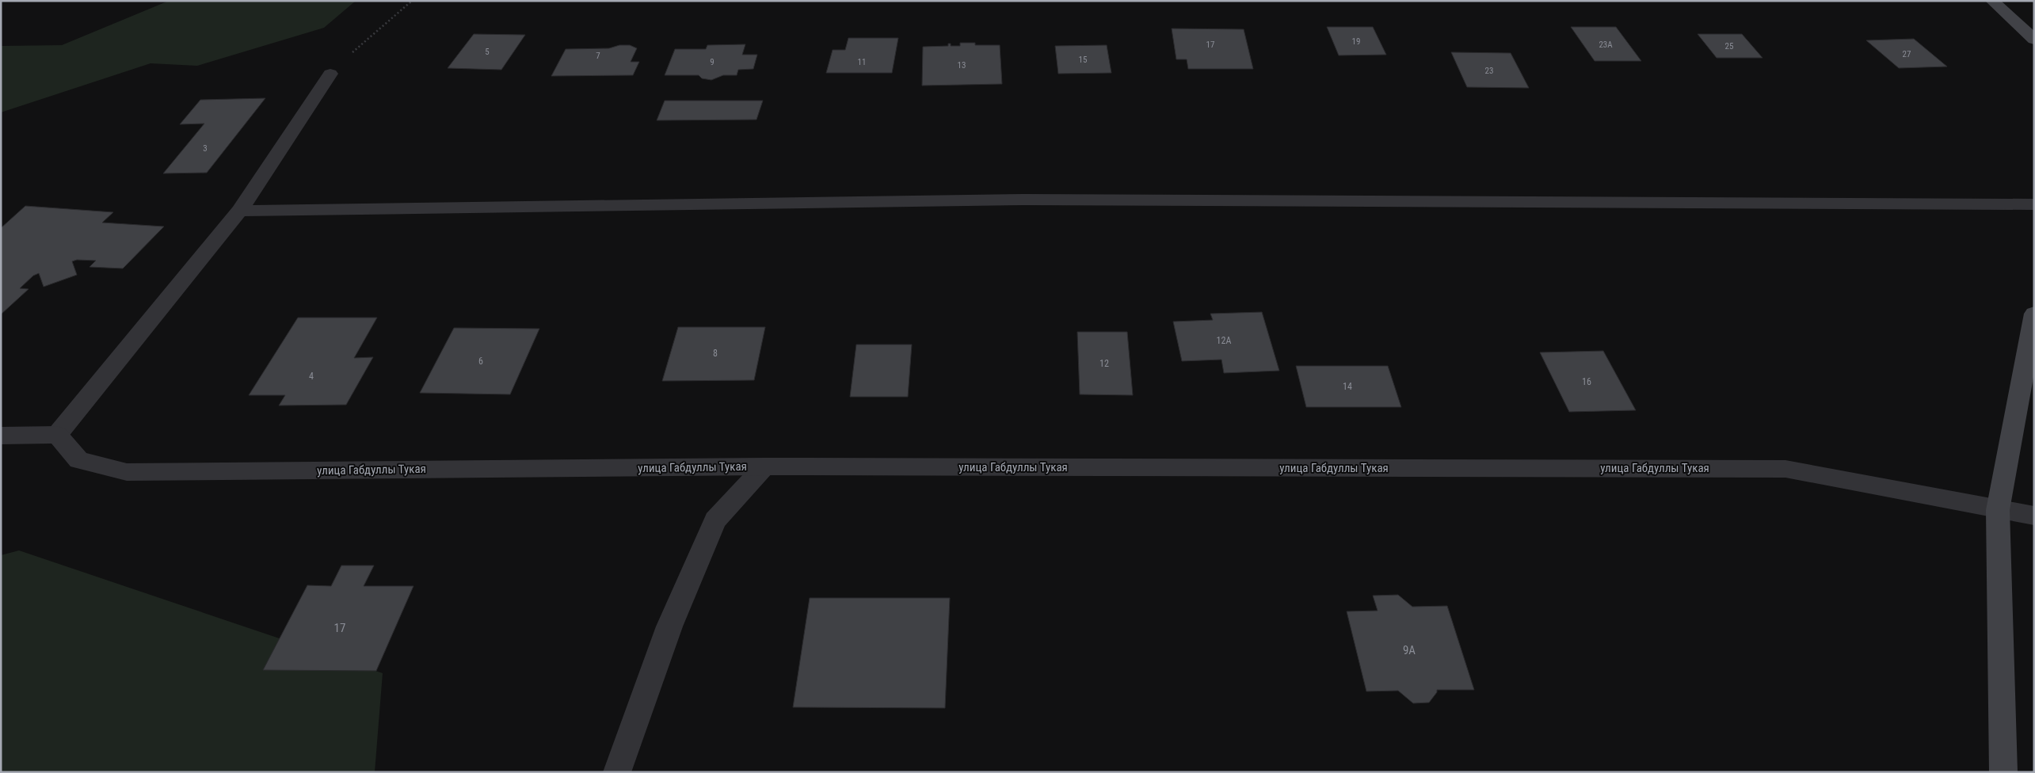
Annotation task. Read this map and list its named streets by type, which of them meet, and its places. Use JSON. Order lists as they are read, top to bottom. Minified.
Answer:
{"streets":{"street":["улица Габдуллы Тукая"]},"house_numbers":["19","17","23А","25","5","27","7","15","9","11","13","23","3","12А","8","6","12","4","16","14","17","9А"]}
